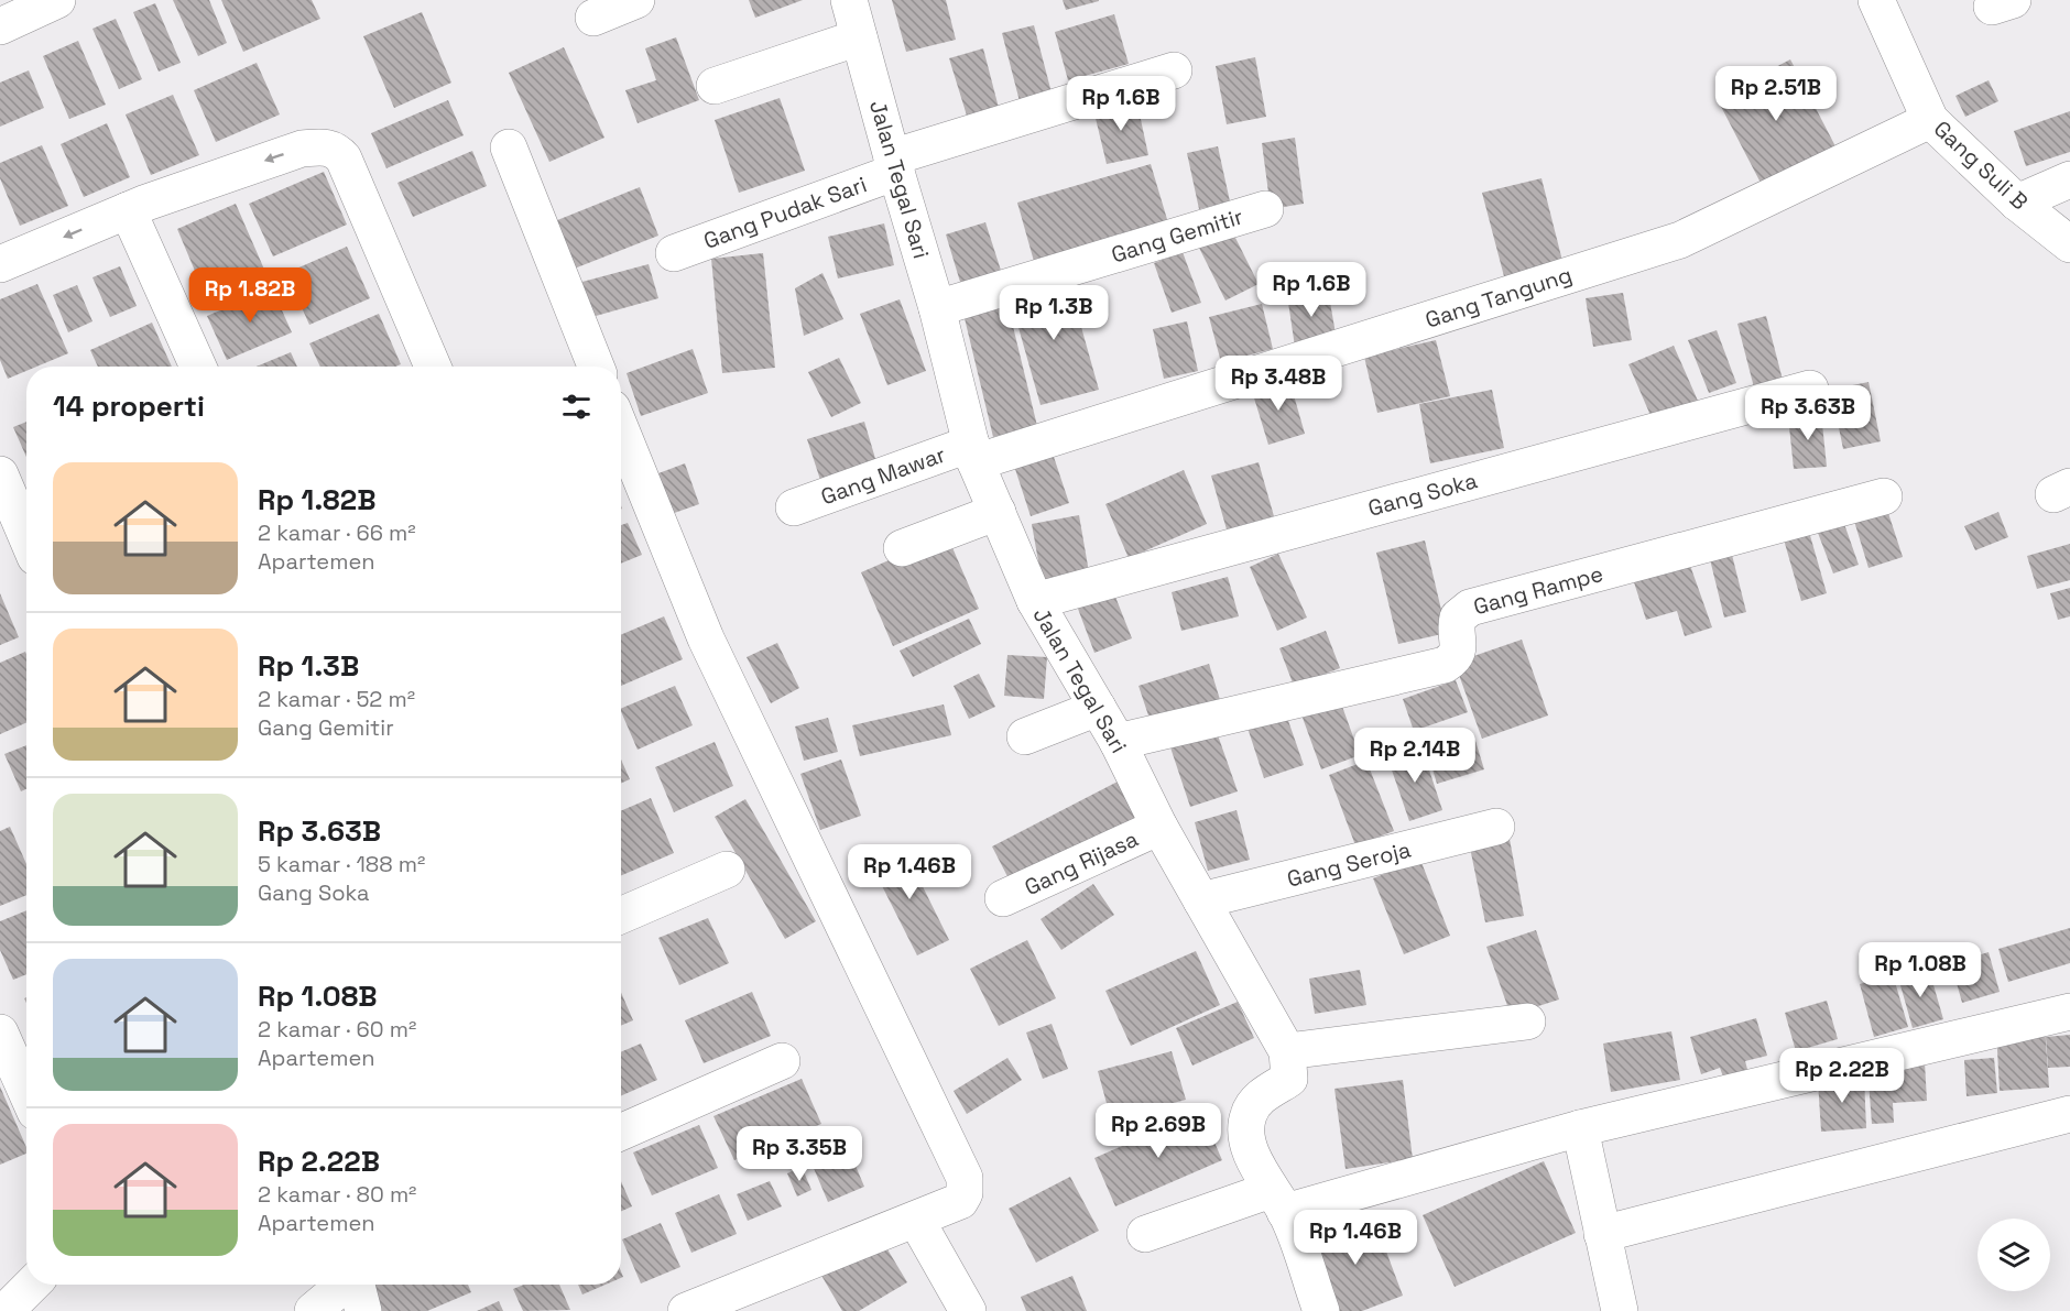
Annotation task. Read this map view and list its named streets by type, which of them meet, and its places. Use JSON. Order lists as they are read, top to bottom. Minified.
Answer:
{"streets":{"street":["Gang Suli B","Jalan Tegal Sari","Gang Pudak Sari","Gang Gemitir","Gang Tangung","Gang Mawar","Gang Soka","Gang Rampe","Gang Rijasa","Gang Seroja"]},"crossings":[["Gang Suli B","Gang Tangung"],["Jalan Tegal Sari","Gang Pudak Sari"],["Jalan Tegal Sari","Gang Gemitir"],["Jalan Tegal Sari","Gang Tangung"],["Jalan Tegal Sari","Gang Mawar"],["Jalan Tegal Sari","Gang Soka"],["Jalan Tegal Sari","Gang Rampe"],["Jalan Tegal Sari","Gang Rijasa"],["Jalan Tegal Sari","Gang Seroja"],["Gang Tangung","Gang Mawar"]],"page":{"price":["Rp 2.51B","Rp 1.6B","Rp 1.6B","Rp 1.82B","Rp 1.3B","Rp 3.48B","Rp 3.63B","Rp 2.14B","Rp 1.46B","Rp 1.08B","Rp 2.22B","Rp 2.69B","Rp 3.35B","Rp 1.46B"],"heading":"14 properti","list":[{"name":"Rp 1.82B","note":"2 kamar · 66 m² · Apartemen"},{"name":"Rp 1.3B","note":"2 kamar · 52 m² · Gang Gemitir"},{"name":"Rp 3.63B","note":"5 kamar · 188 m² · Gang Soka"},{"name":"Rp 1.08B","note":"2 kamar · 60 m² · Apartemen"},{"name":"Rp 2.22B","note":"2 kamar · 80 m² · Apartemen"}]}}
